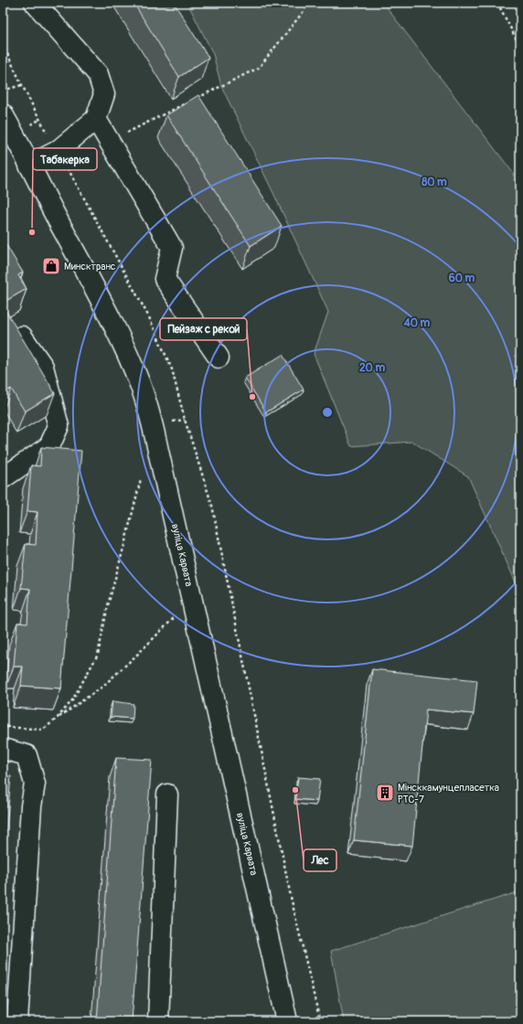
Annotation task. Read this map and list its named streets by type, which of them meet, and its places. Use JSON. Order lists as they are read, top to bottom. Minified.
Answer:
{"streets":{"street":["вуліца Карвата"]},"places":{"other":["Табакерка","Пейзаж с рекой","Лес"],"shop":["Минсктранс"],"building":["Мінсккамунцепласетка РТС-7"]},"rings":["80 m","60 m","40 m","20 m"]}
